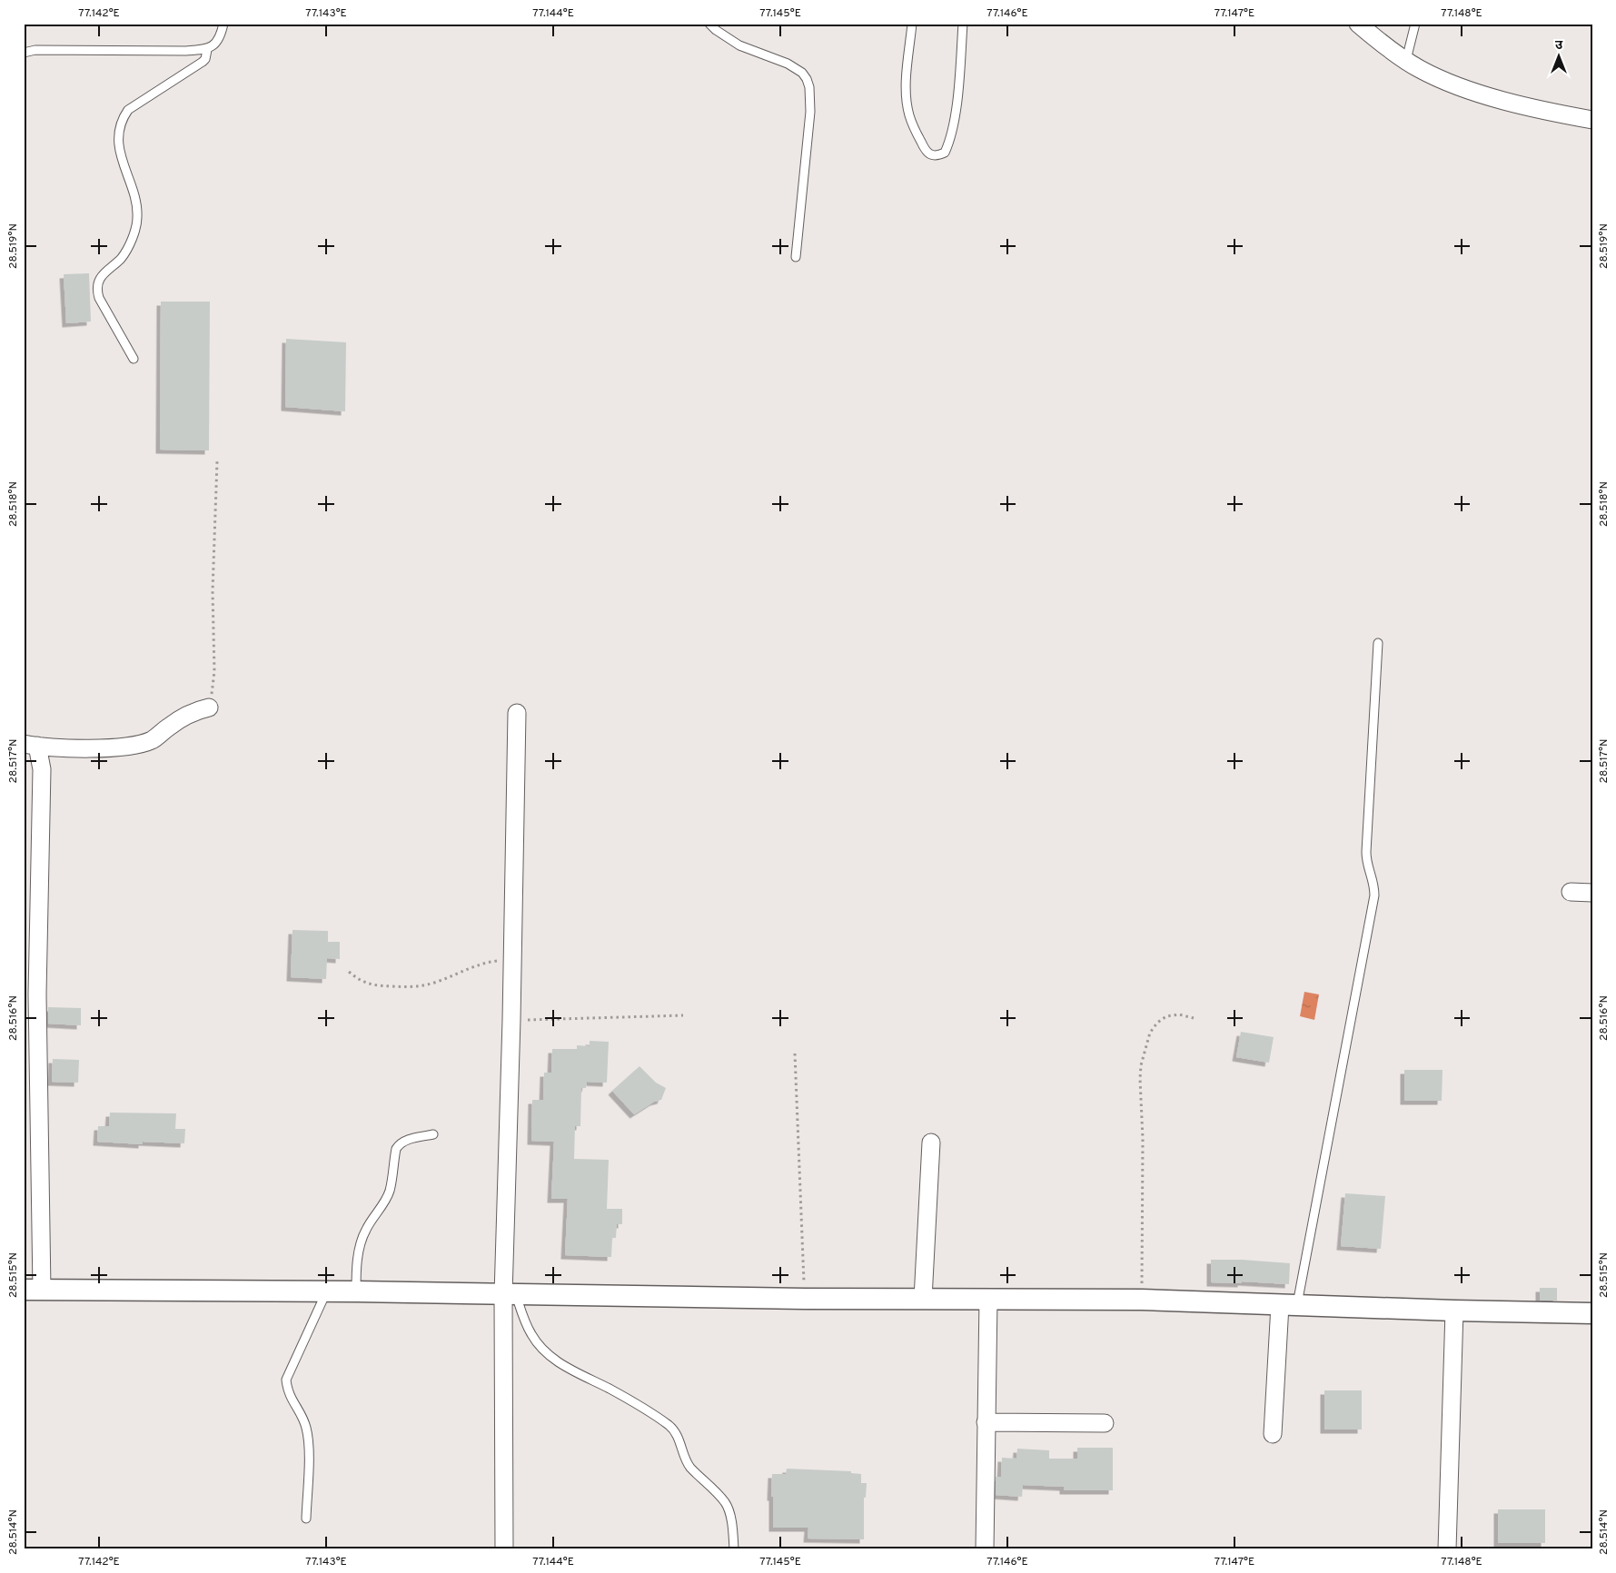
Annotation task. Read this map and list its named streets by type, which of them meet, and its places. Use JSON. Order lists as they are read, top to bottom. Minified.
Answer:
{"north":"top","coordinates":["77.142°E","77.143°E","77.144°E","77.145°E","77.146°E","77.147°E","77.148°E","28.519°N","28.518°N","28.517°N","28.516°N","28.515°N","28.514°N"]}
